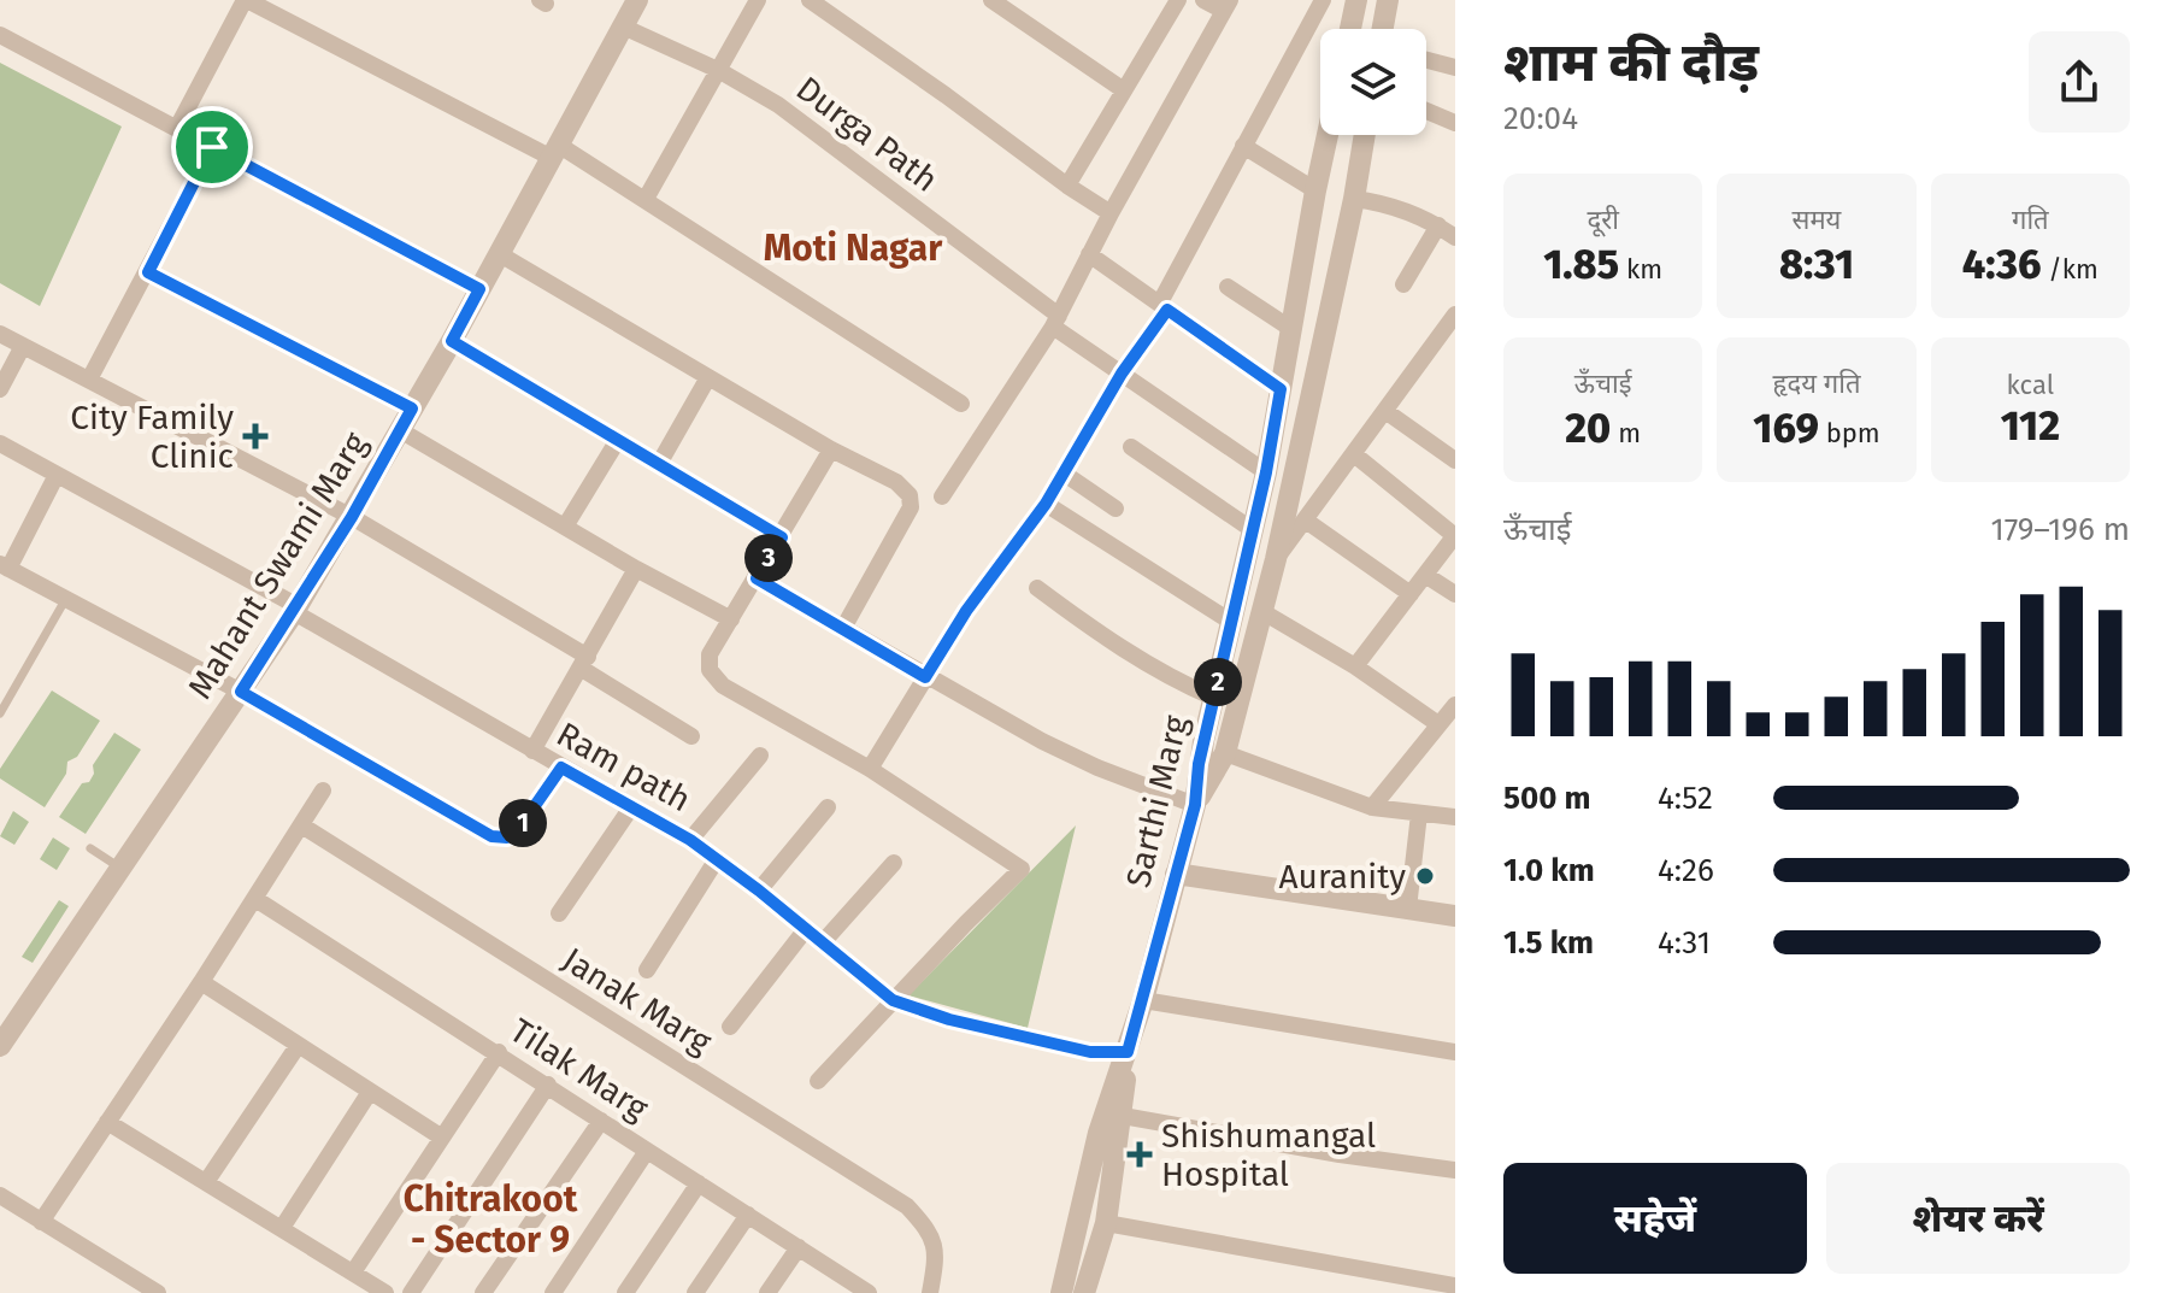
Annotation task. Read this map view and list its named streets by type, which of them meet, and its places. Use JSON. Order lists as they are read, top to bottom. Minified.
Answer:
{"streets":{"street":["Durga Path","Mahant Swami Marg","Ram path","Sarthi Marg","Janak Marg","Tilak Marg"]},"crossings":[["Durga Path","Mahant Swami Marg"],["Durga Path","Sarthi Marg"],["Mahant Swami Marg","Ram path"],["Ram path","Sarthi Marg"]],"districts":["Moti Nagar","Chitrakoot - Sector 9"],"places":{"health":["City Family Clinic","Shishumangal Hospital"],"other":["Auranity"]},"page":{"heading":["शाम की दौड़","20:04"],"stats":[["दूरी","1.85 km"],["समय","8:31"],["गति","4:36 /km"],["ऊँचाई","20 m"],["हृदय गति","169 bpm"],["kcal","112"]],"chart":["ऊँचाई","179–196 m"],"pins":["3","2","1"],"list":[{"name":"500 m","note":"4:52"},{"name":"1.0 km","note":"4:26"},{"name":"1.5 km","note":"4:31"}],"buttons":["सहेजें","शेयर करें"]}}
